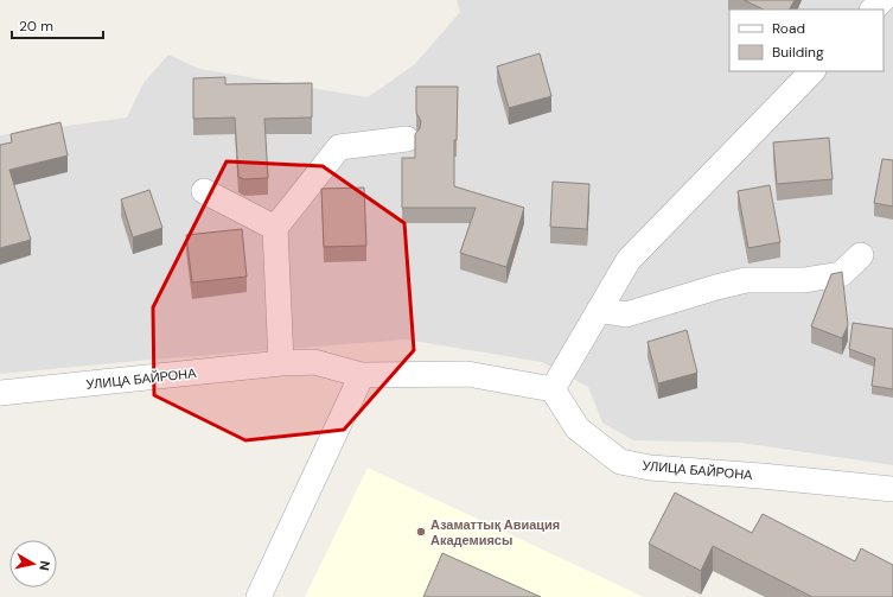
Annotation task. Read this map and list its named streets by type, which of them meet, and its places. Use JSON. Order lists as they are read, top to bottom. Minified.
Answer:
{"streets":{"street":["УЛИЦА БАЙРОНА"]},"places":["Азаматтық Авиация Академиясы"],"legend":["Road","Building"],"scale_bar":"20 m","north":"right"}
